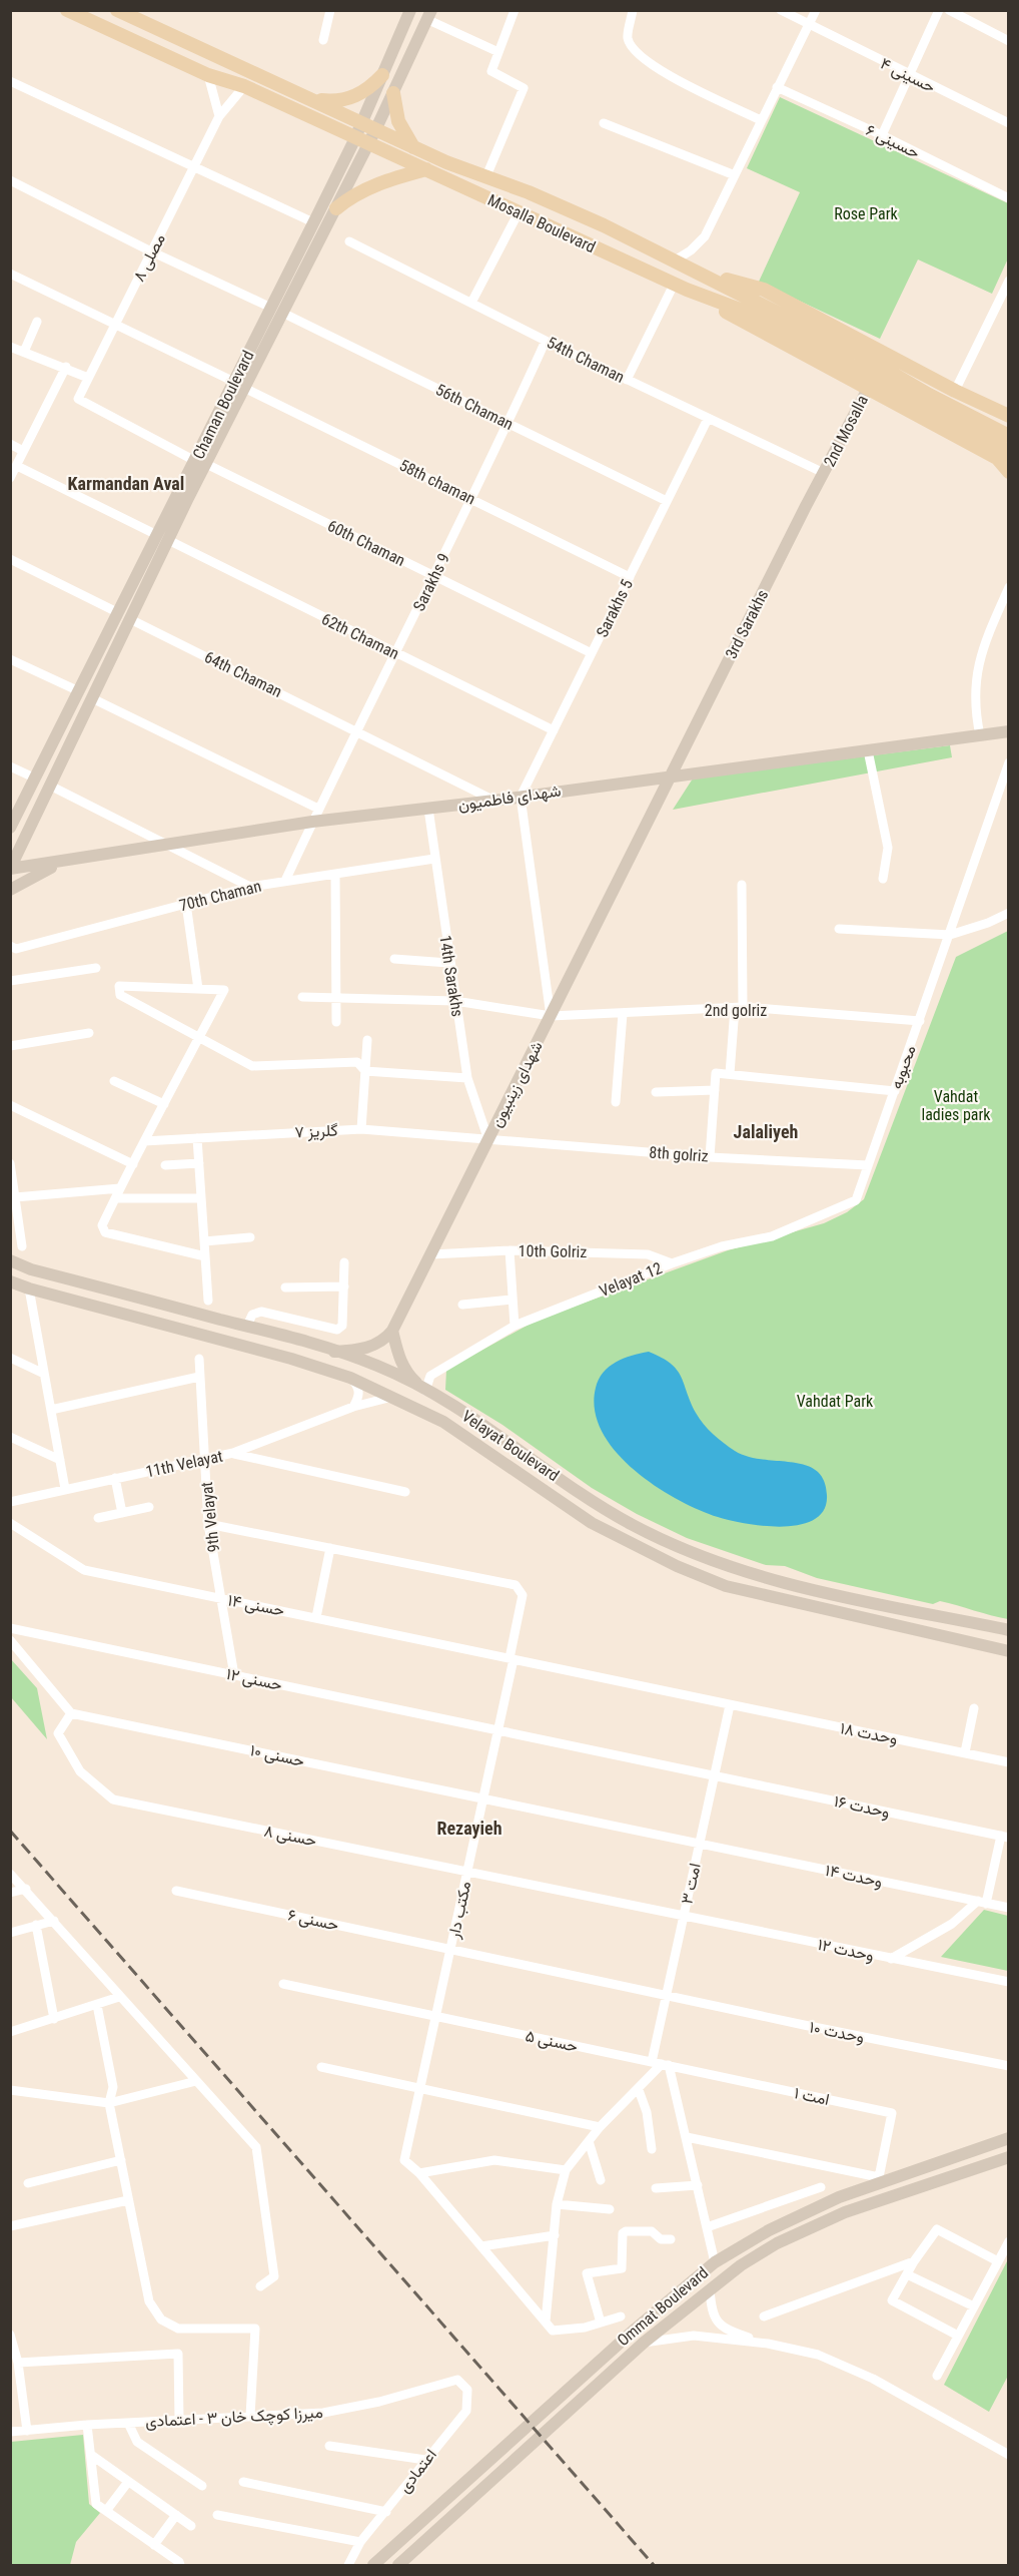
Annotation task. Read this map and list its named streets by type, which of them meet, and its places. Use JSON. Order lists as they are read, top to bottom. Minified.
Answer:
{"streets":{"main road":["Mosalla Boulevard","Chaman Boulevard","2nd Mosalla","3rd Sarakhs","شهدای فاطمیون","شهدای زینبیون","Velayat Boulevard","Ommat Boulevard"],"street":["حسینی ۴","حسینی ۶","مصلی ۸","54th Chaman","56th Chaman","58th chaman","60th Chaman","Sarakhs 9","Sarakhs 5","62th Chaman","64th Chaman","70th Chaman","14th Sarakhs","2nd golriz","محبوبه","گلریز ۷","8th golriz","10th Golriz","Velayat 12","11th Velayat","9th Velayat","حسنی ۱۴","حسنی ۱۲","وحدت ۱۸","حسنی ۱۰","وحدت ۱۶","حسنی ۸","وحدت ۱۴","امت ۳","مکتب دار","حسنی ۶","وحدت ۱۲","وحدت ۱۰","حسنی ۵","امت ۱","میرزا کوچک خان ۳ - اعتمادی","اعتمادی"]},"crossings":[["Mosalla Boulevard","مصلی ۸"],["Mosalla Boulevard","Chaman Boulevard"],["مصلی ۸","56th Chaman"],["مصلی ۸","58th chaman"],["مصلی ۸","60th Chaman"],["54th Chaman","2nd Mosalla"],["54th Chaman","Sarakhs 9"],["54th Chaman","Sarakhs 5"],["54th Chaman","3rd Sarakhs"],["Chaman Boulevard","56th Chaman"],["Chaman Boulevard","58th chaman"],["Chaman Boulevard","60th Chaman"],["Chaman Boulevard","62th Chaman"],["Chaman Boulevard","64th Chaman"],["Chaman Boulevard","شهدای فاطمیون"],["56th Chaman","Sarakhs 9"],["56th Chaman","Sarakhs 5"],["2nd Mosalla","3rd Sarakhs"],["58th chaman","Sarakhs 9"],["58th chaman","Sarakhs 5"],["60th Chaman","Sarakhs 9"],["60th Chaman","Sarakhs 5"],["Sarakhs 9","62th Chaman"],["Sarakhs 9","64th Chaman"],["Sarakhs 9","شهدای فاطمیون"],["Sarakhs 9","70th Chaman"],["Sarakhs 5","62th Chaman"],["Sarakhs 5","شهدای فاطمیون"],["3rd Sarakhs","شهدای فاطمیون"],["3rd Sarakhs","شهدای زینبیون"],["64th Chaman","شهدای فاطمیون"],["شهدای فاطمیون","14th Sarakhs"],["شهدای فاطمیون","شهدای زینبیون"],["70th Chaman","14th Sarakhs"],["14th Sarakhs","2nd golriz"],["14th Sarakhs","شهدای زینبیون"],["14th Sarakhs","گلریز ۷"],["14th Sarakhs","8th golriz"],["2nd golriz","محبوبه"],["2nd golriz","شهدای زینبیون"],["محبوبه","8th golriz"],["محبوبه","Velayat 12"],["شهدای زینبیون","گلریز ۷"],["شهدای زینبیون","8th golriz"],["شهدای زینبیون","10th Golriz"],["گلریز ۷","8th golriz"],["10th Golriz","Velayat 12"],["Velayat 12","Velayat Boulevard"],["Velayat Boulevard","11th Velayat"],["11th Velayat","9th Velayat"],["9th Velayat","حسنی ۱۴"],["9th Velayat","حسنی ۱۲"],["حسنی ۱۴","وحدت ۱۸"],["حسنی ۱۴","مکتب دار"],["حسنی ۱۲","وحدت ۱۶"],["حسنی ۱۲","امت ۳"],["حسنی ۱۲","مکتب دار"],["وحدت ۱۸","امت ۳"],["وحدت ۱۸","مکتب دار"],["حسنی ۱۰","حسنی ۸"],["حسنی ۱۰","وحدت ۱۴"],["حسنی ۱۰","امت ۳"],["حسنی ۱۰","مکتب دار"],["وحدت ۱۶","امت ۳"],["حسنی ۸","امت ۳"],["حسنی ۸","مکتب دار"],["حسنی ۸","وحدت ۱۲"],["وحدت ۱۴","امت ۳"],["امت ۳","حسنی ۶"],["امت ۳","وحدت ۱۲"],["امت ۳","وحدت ۱۰"],["امت ۳","حسنی ۵"],["مکتب دار","حسنی ۶"],["مکتب دار","حسنی ۵"],["حسنی ۶","وحدت ۱۰"],["حسنی ۵","امت ۱"],["امت ۱","Ommat Boulevard"],["میرزا کوچک خان ۳ - اعتمادی","اعتمادی"]],"districts":["Karmandan Aval","Jalaliyeh","Rezayieh"],"parks":["Rose Park","Vahdat ladies park","Vahdat Park"]}
